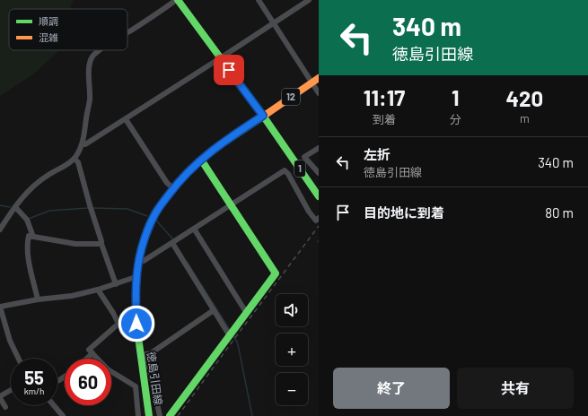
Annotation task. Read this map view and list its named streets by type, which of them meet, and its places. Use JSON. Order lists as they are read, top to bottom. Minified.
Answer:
{"streets":{"main road":["12","1","徳島引田線"]},"crossings":[["12","1"],["12","徳島引田線"],["1","徳島引田線"]],"legend":["順調","混雑"],"page":{"turn":["340 m","徳島引田線"],"eta":["11:17","到着","1","分","420","m"],"list":[{"name":"左折","note":"徳島引田線","value":"340 m"},{"name":"目的地に到着","value":"80 m"}],"map_buttons":["+","−"],"speed":"55 km/h","limit":"60","buttons":["終了","共有"]}}
